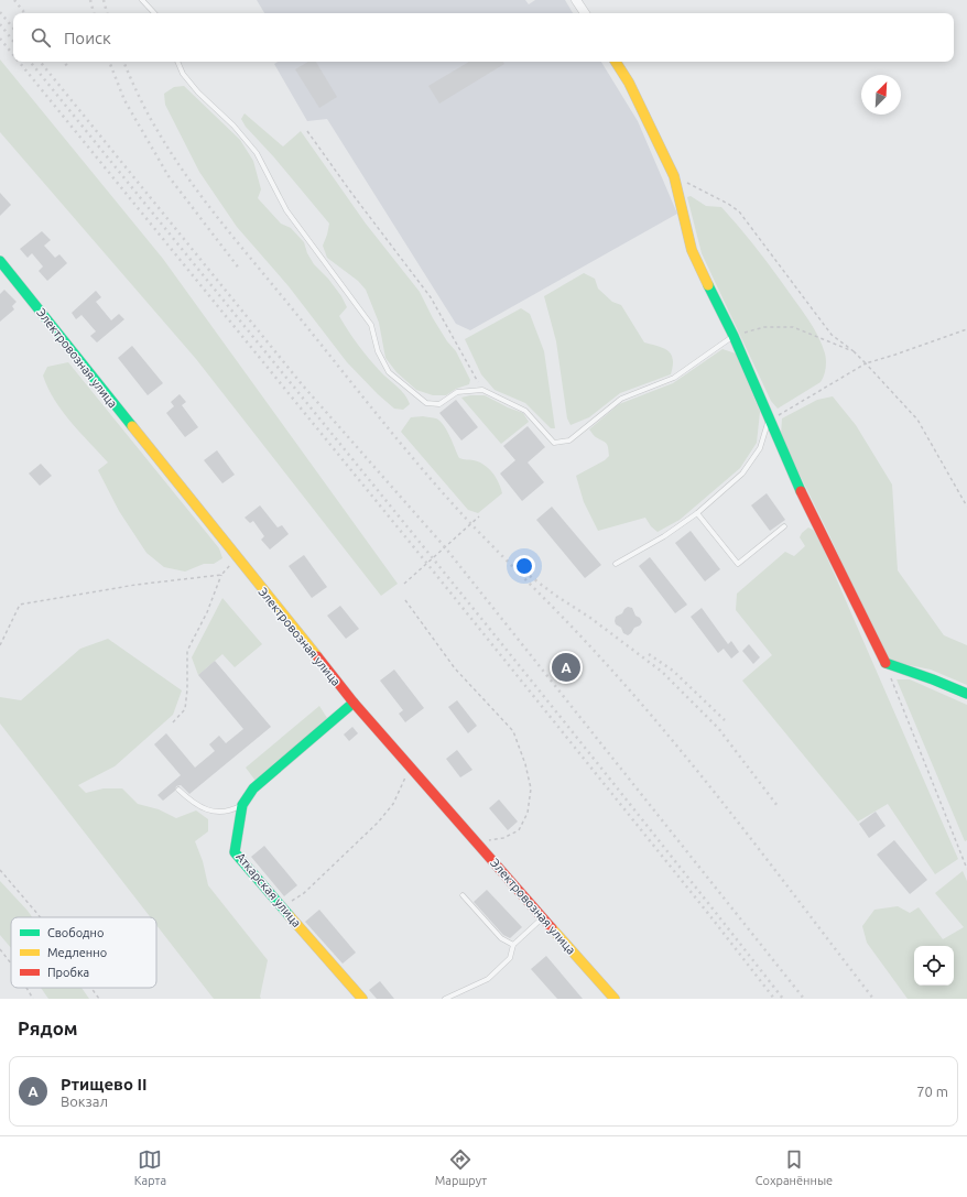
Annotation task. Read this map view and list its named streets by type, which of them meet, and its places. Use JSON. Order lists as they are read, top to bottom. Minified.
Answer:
{"streets":{"street":["Электровозная улица","Аткарская улица"]},"crossings":[["Электровозная улица","Аткарская улица"]],"legend":["Свободно","Медленно","Пробка"],"north":"top right","page":{"search":"Поиск","pins":"A","heading":"Рядом","list":[{"mark":"A","name":"Ртищево II","note":"Вокзал","value":"70 m"}],"nav":["Карта","Маршрут","Сохранённые"]}}
